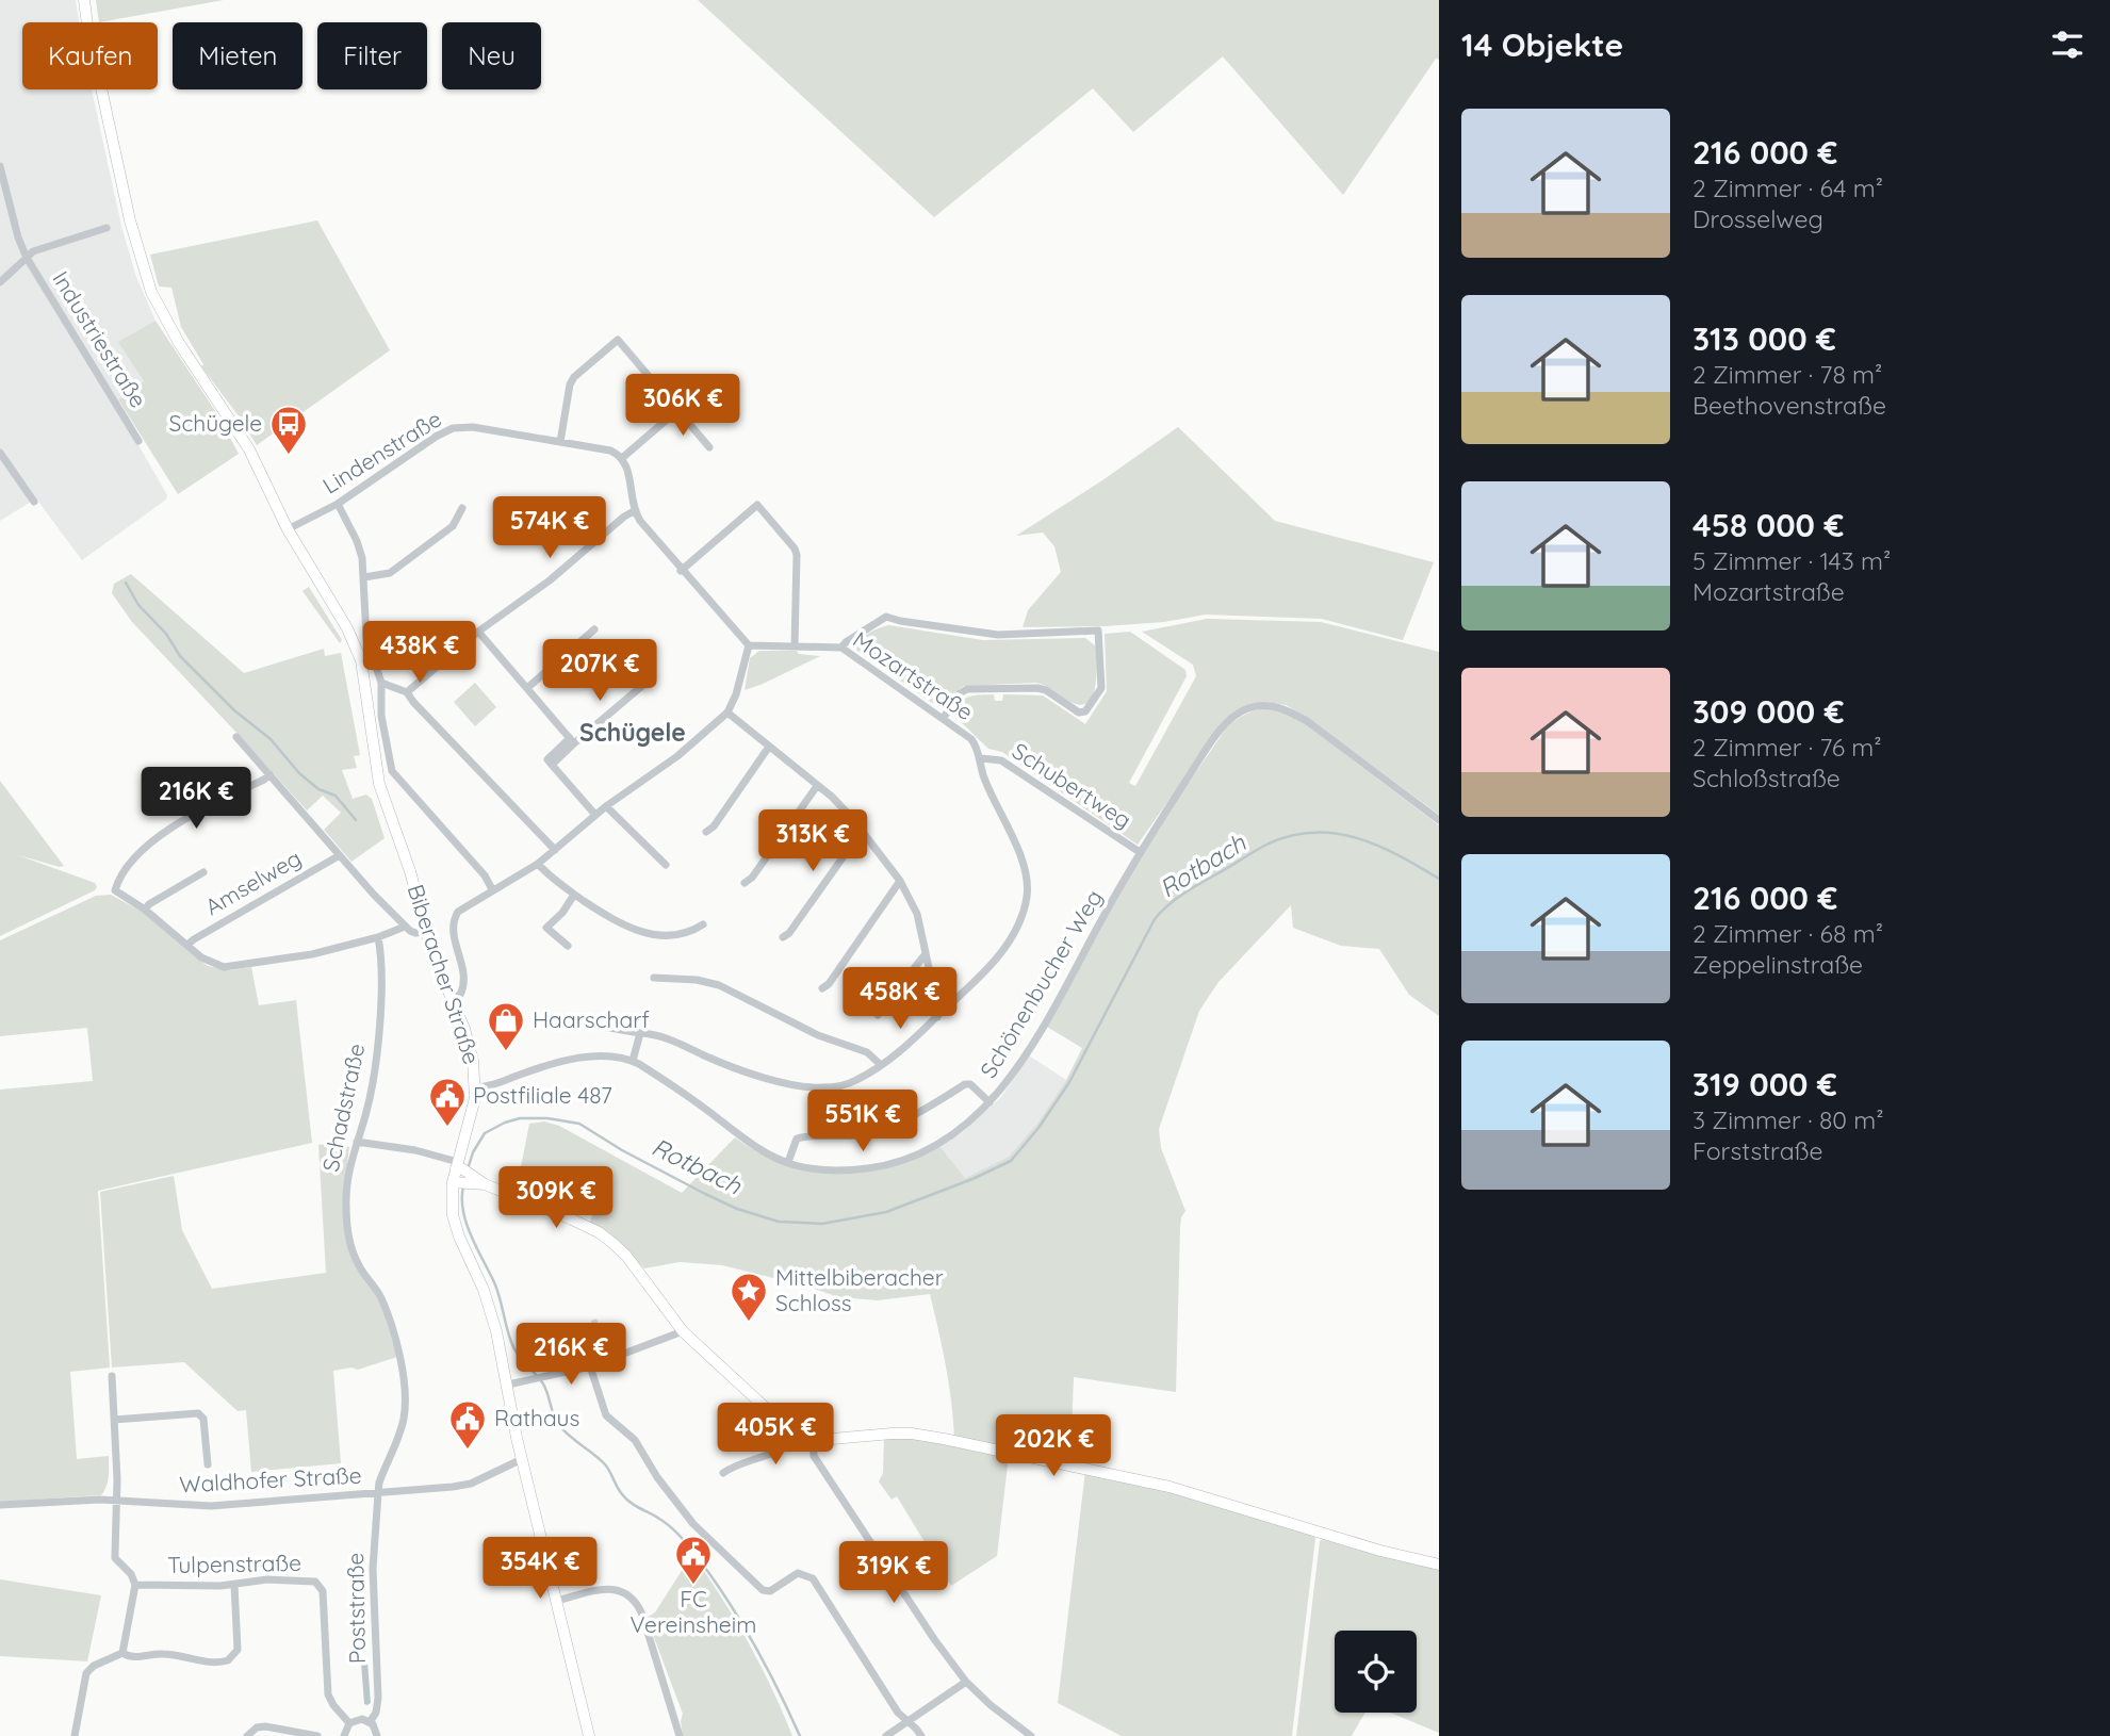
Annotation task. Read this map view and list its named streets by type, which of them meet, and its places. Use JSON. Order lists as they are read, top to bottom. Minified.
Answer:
{"streets":{"street":["Industriestraße","Lindenstraße","Mozartstraße","Schubertweg","Amselweg","Biberacher Straße","Schönenbucher Weg","Schadstraße","Waldhofer Straße","Tulpenstraße","Poststraße"]},"crossings":[["Lindenstraße","Biberacher Straße"],["Mozartstraße","Schubertweg"],["Schubertweg","Schönenbucher Weg"],["Biberacher Straße","Schönenbucher Weg"],["Biberacher Straße","Waldhofer Straße"],["Schadstraße","Waldhofer Straße"],["Schadstraße","Poststraße"],["Waldhofer Straße","Poststraße"]],"districts":["Schügele"],"water":["Rotbach"],"places":{"bus stop":["Schügele"],"shop":["Haarscharf"],"public building":["Postfiliale 487","Rathaus","FC Vereinsheim"],"place":["Mittelbiberacher Schloss"]},"page":{"heading":"14 Objekte","chip":["Kaufen","Mieten","Filter","Neu"],"list":[{"name":"216 000 €","note":"2 Zimmer · 64 m² · Drosselweg"},{"name":"313 000 €","note":"2 Zimmer · 78 m² · Beethovenstraße"},{"name":"458 000 €","note":"5 Zimmer · 143 m² · Mozartstraße"},{"name":"309 000 €","note":"2 Zimmer · 76 m² · Schloßstraße"},{"name":"216 000 €","note":"2 Zimmer · 68 m² · Zeppelinstraße"},{"name":"319 000 €","note":"3 Zimmer · 80 m² · Forststraße"}],"price":["306K €","574K €","438K €","207K €","216K €","313K €","458K €","551K €","309K €","216K €","405K €","202K €","354K €","319K €"]}}
